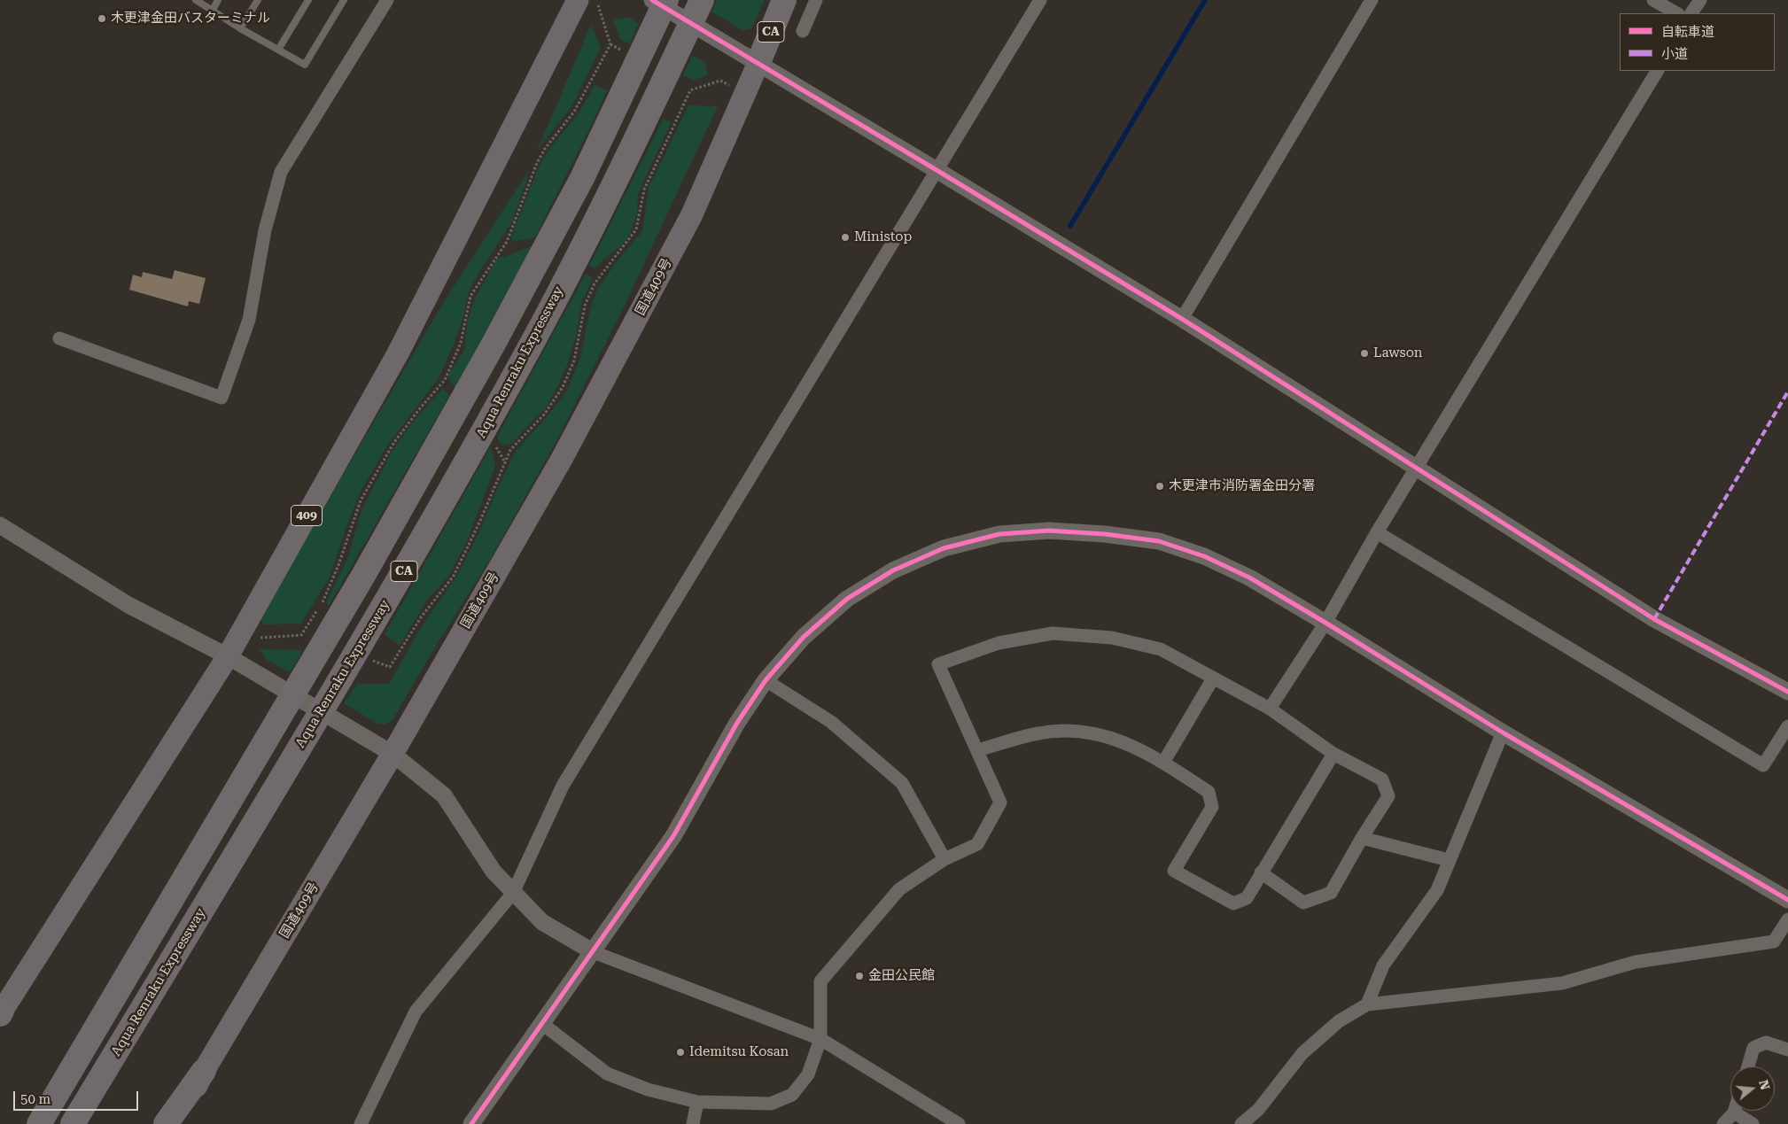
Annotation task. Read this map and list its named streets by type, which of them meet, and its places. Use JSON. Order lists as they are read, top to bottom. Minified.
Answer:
{"streets":{"highway":["CA","国道409号","Aqua Renraku Expressway","409"]},"crossings":[["CA","国道409号"]],"places":["木更津金田バスターミナル","Ministop","Lawson","木更津市消防署金田分署","金田公民館","Idemitsu Kosan"],"legend":["自転車道","小道"],"scale_bar":"50 m","north":"right"}
